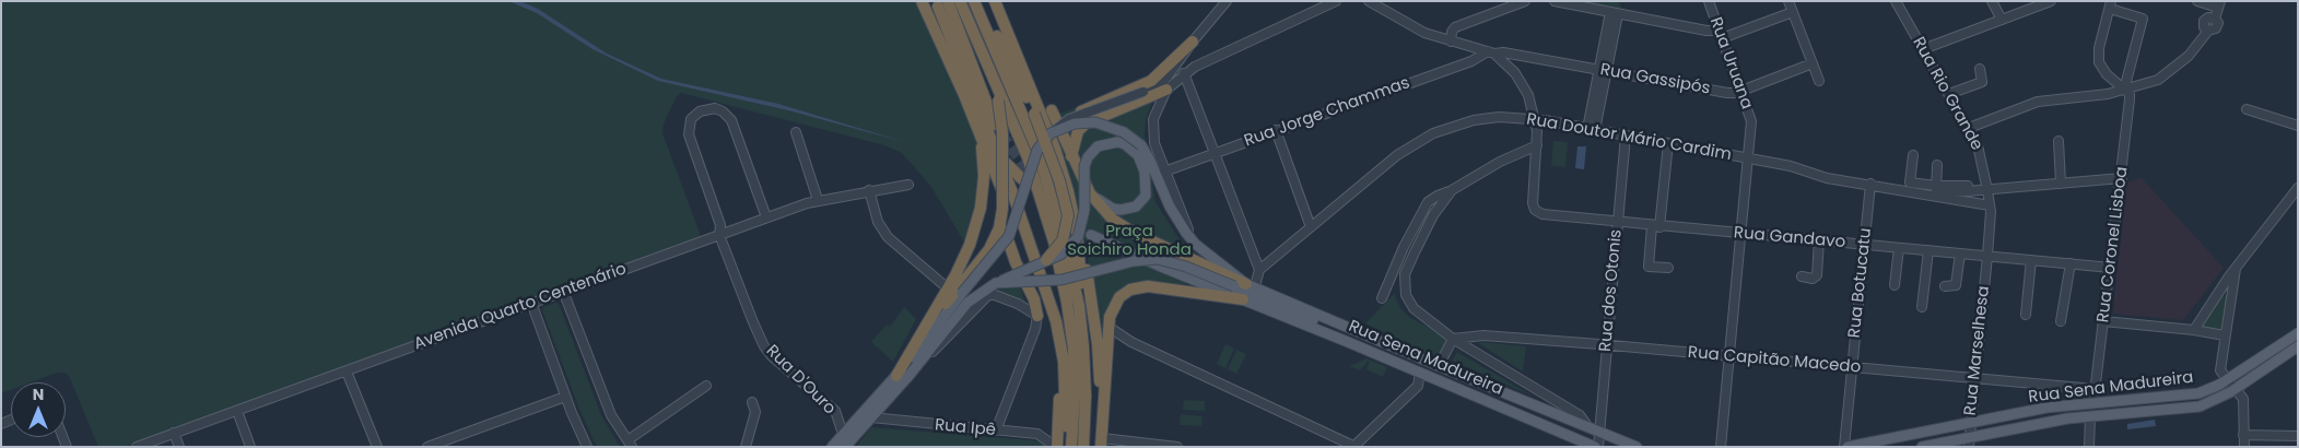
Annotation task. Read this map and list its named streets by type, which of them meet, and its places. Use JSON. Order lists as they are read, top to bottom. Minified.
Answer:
{"streets":{"main road":["Rua Sena Madureira"],"street":["Rua Uruana","Rua Gassipós","Rua Rio Grande","Rua Jorge Chammas","Rua Doutor Mário Cardim","Rua Gandavo","Rua Coronel Lisboa","Rua Botucatu","Rua dos Otonis","Avenida Quarto Centenário","Rua Marselhesa","Rua Capitão Macedo","Rua D'Ouro","Rua Ipê"]},"crossings":[["Rua Uruana","Rua Gassipós"],["Rua Uruana","Rua Doutor Mário Cardim"],["Rua Uruana","Rua Gandavo"],["Rua Uruana","Rua Capitão Macedo"],["Rua Gassipós","Rua Jorge Chammas"],["Rua Rio Grande","Rua Doutor Mário Cardim"],["Rua Rio Grande","Rua Gandavo"],["Rua Rio Grande","Rua Marselhesa"],["Rua Doutor Mário Cardim","Rua Coronel Lisboa"],["Rua Doutor Mário Cardim","Rua Botucatu"],["Rua Doutor Mário Cardim","Rua dos Otonis"],["Rua Gandavo","Rua Coronel Lisboa"],["Rua Gandavo","Rua Botucatu"],["Rua Gandavo","Rua dos Otonis"],["Rua Gandavo","Rua Marselhesa"],["Rua Gandavo","Rua Sena Madureira"],["Rua Coronel Lisboa","Rua Sena Madureira"],["Rua Coronel Lisboa","Rua Capitão Macedo"],["Rua Botucatu","Rua Sena Madureira"],["Rua Botucatu","Rua Capitão Macedo"],["Rua dos Otonis","Rua Sena Madureira"],["Rua dos Otonis","Rua Capitão Macedo"],["Avenida Quarto Centenário","Rua D'Ouro"],["Rua Marselhesa","Rua Sena Madureira"],["Rua Marselhesa","Rua Capitão Macedo"],["Rua Sena Madureira","Rua Capitão Macedo"]],"parks":["Praça Soichiro Honda"],"north":"top"}
